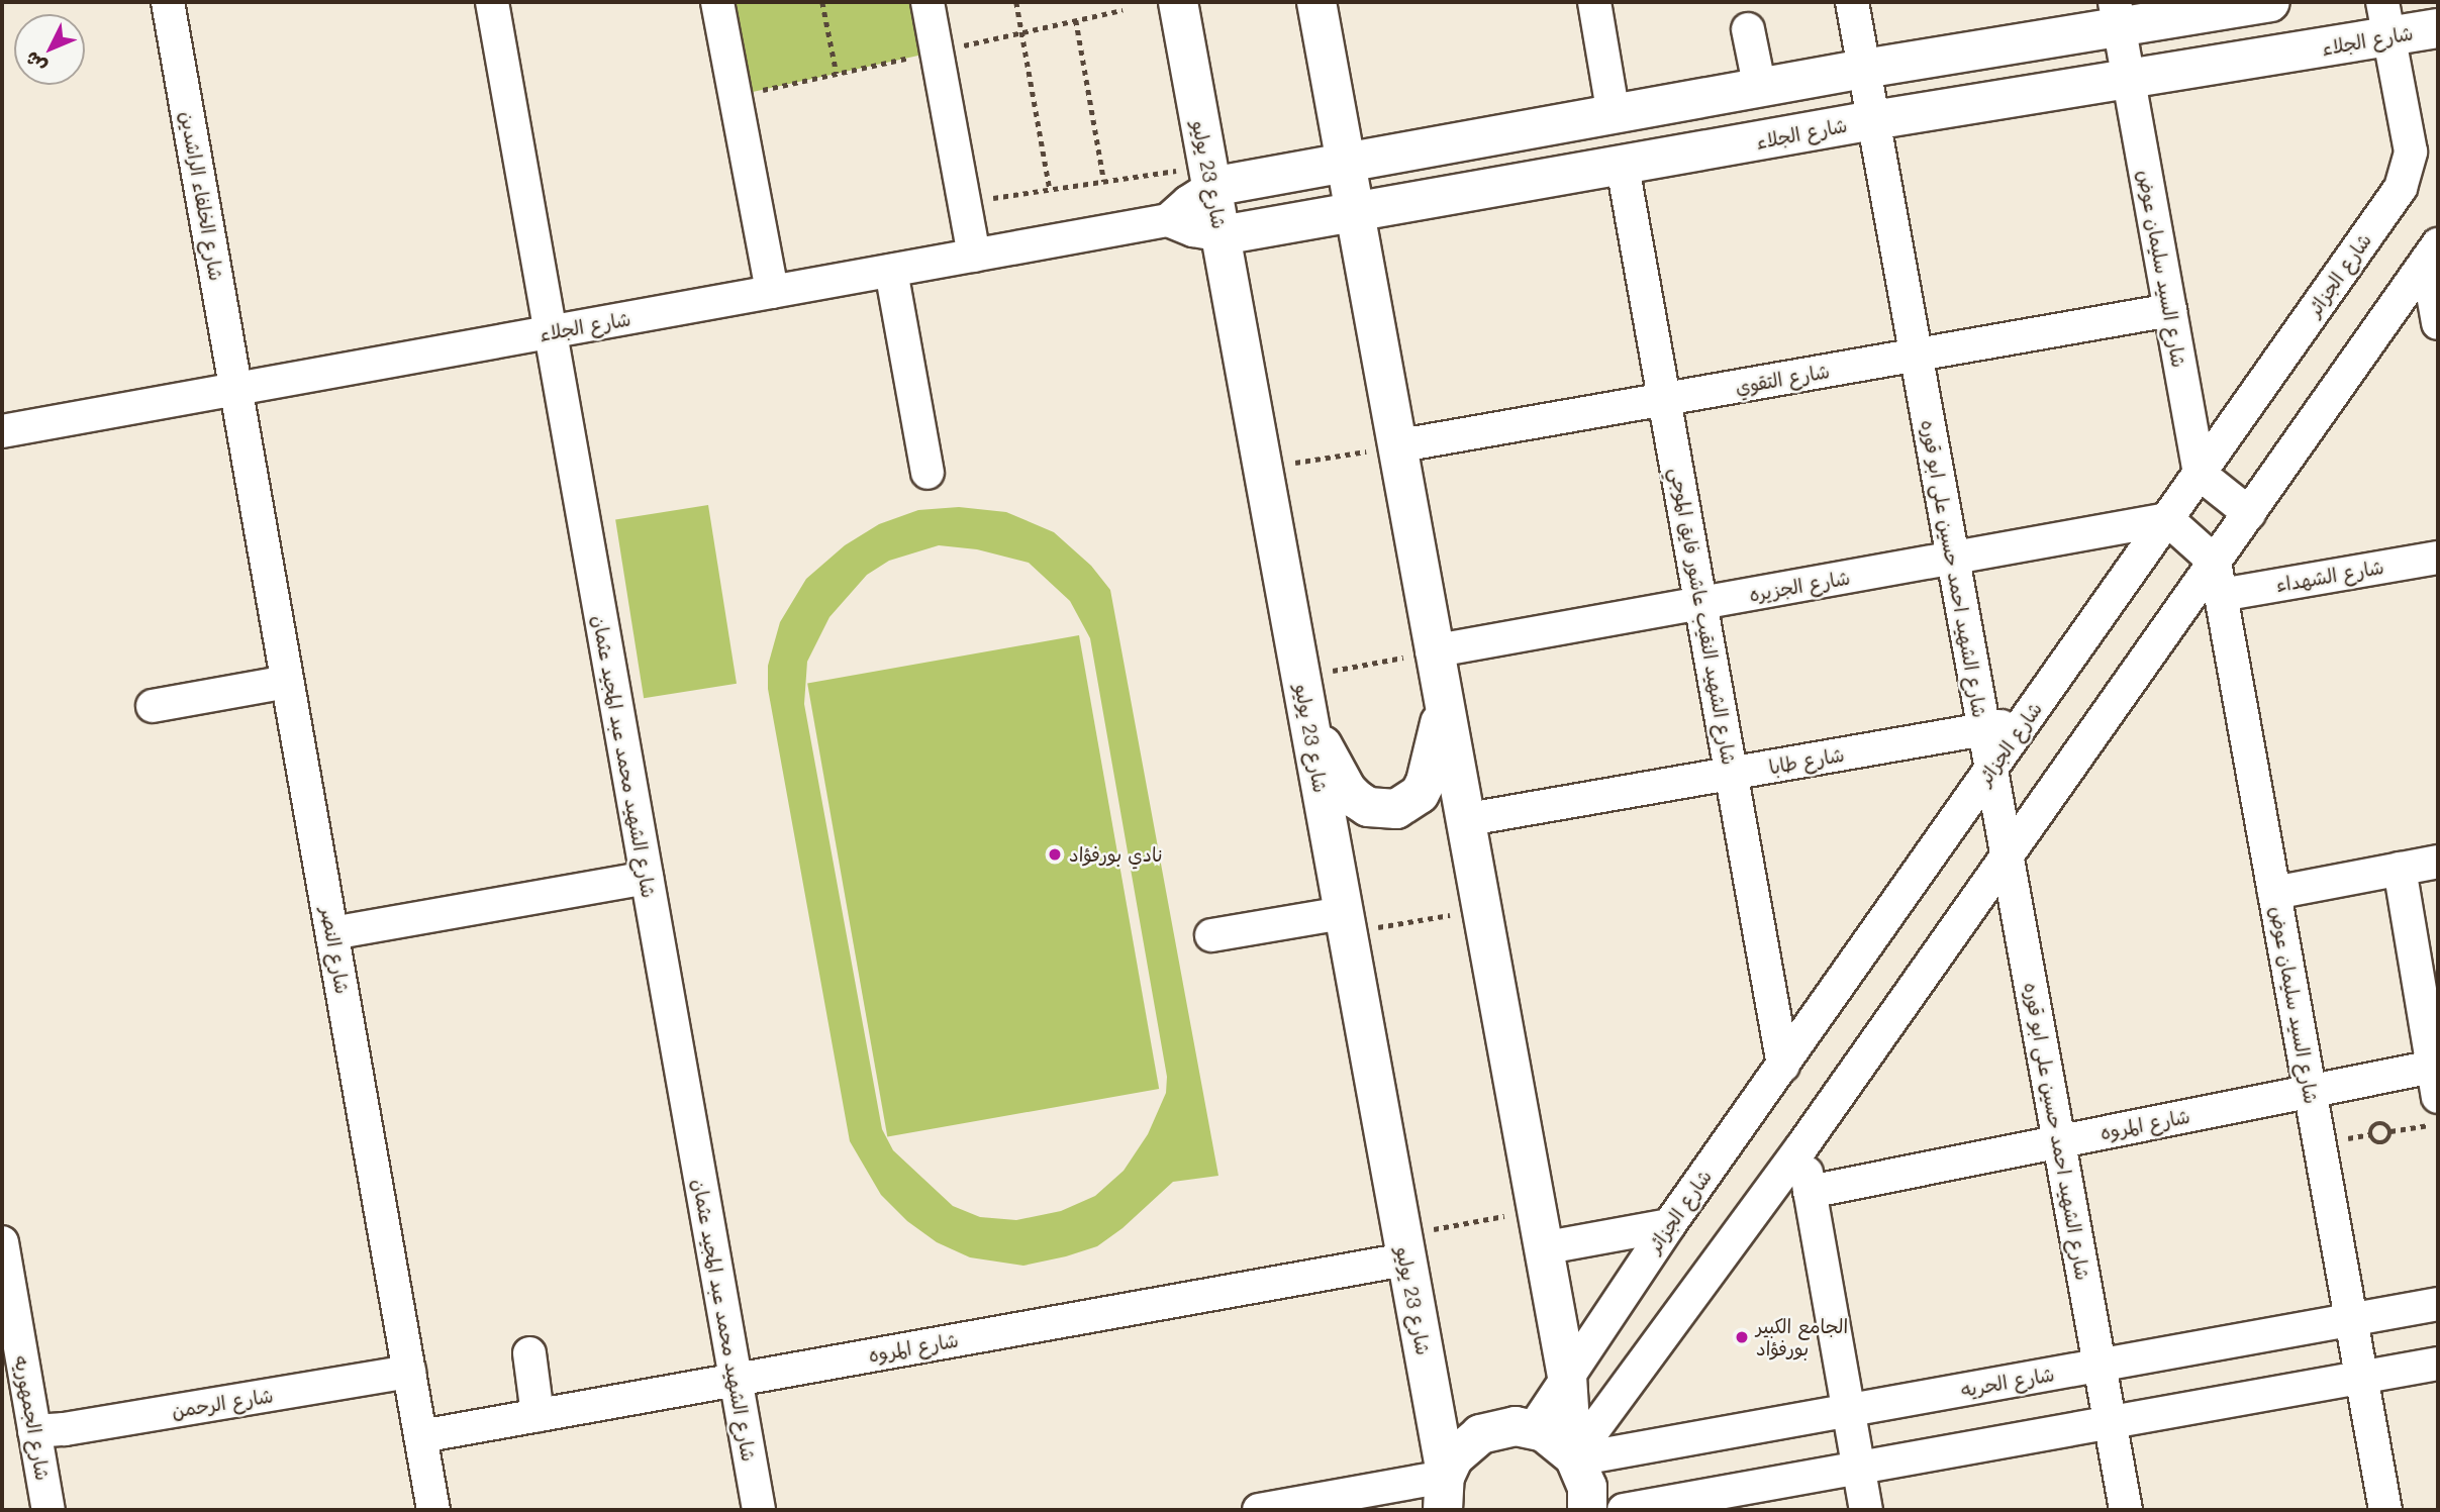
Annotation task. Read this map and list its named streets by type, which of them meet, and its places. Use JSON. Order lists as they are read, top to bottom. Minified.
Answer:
{"streets":{"main road":["شارع الجلاء","شارع 23 يوليو"],"street":["شارع الخلفاء الراشدين","شارع السيد سليمان عوض","شارع الجزائر","شارع التقوي","شارع الشهيد احمد حسين على ابو قوره","شارع الشهداء","شارع الجزيره","شارع الشهيد النقيب عاشور فايق الموجي","شارع الشهيد محمد عبد المجيد عثمان","شارع طابا","شارع النصر","شارع المروه","شارع الحريه","شارع الرحمن","شارع الجمهوريه"]},"crossings":[["شارع الجلاء","شارع 23 يوليو"],["شارع الجلاء","شارع الخلفاء الراشدين"],["شارع الجلاء","شارع السيد سليمان عوض"],["شارع الجلاء","شارع الجزائر"],["شارع الجلاء","شارع الشهيد احمد حسين على ابو قوره"],["شارع الجلاء","شارع الشهيد النقيب عاشور فايق الموجي"],["شارع الجلاء","شارع الشهيد محمد عبد المجيد عثمان"],["شارع الجلاء","شارع النصر"],["شارع 23 يوليو","شارع المروه"],["شارع الخلفاء الراشدين","شارع النصر"],["شارع السيد سليمان عوض","شارع الجزائر"],["شارع السيد سليمان عوض","شارع التقوي"],["شارع السيد سليمان عوض","شارع الشهداء"],["شارع السيد سليمان عوض","شارع المروه"],["شارع السيد سليمان عوض","شارع الحريه"],["شارع الجزائر","شارع الشهيد احمد حسين على ابو قوره"],["شارع الجزائر","شارع الجزيره"],["شارع الجزائر","شارع الشهيد النقيب عاشور فايق الموجي"],["شارع الجزائر","شارع طابا"],["شارع التقوي","شارع الشهيد احمد حسين على ابو قوره"],["شارع التقوي","شارع الشهيد النقيب عاشور فايق الموجي"],["شارع الشهيد احمد حسين على ابو قوره","شارع الجزيره"],["شارع الشهيد احمد حسين على ابو قوره","شارع طابا"],["شارع الشهيد احمد حسين على ابو قوره","شارع المروه"],["شارع الشهيد احمد حسين على ابو قوره","شارع الحريه"],["شارع الجزيره","شارع الشهيد النقيب عاشور فايق الموجي"],["شارع الشهيد النقيب عاشور فايق الموجي","شارع طابا"],["شارع الشهيد محمد عبد المجيد عثمان","شارع المروه"],["شارع النصر","شارع المروه"],["شارع النصر","شارع الرحمن"],["شارع الرحمن","شارع الجمهوريه"]],"places":["نادي بورفؤاد","الجامع الكبير بورفؤاد"],"north":"bottom left"}
